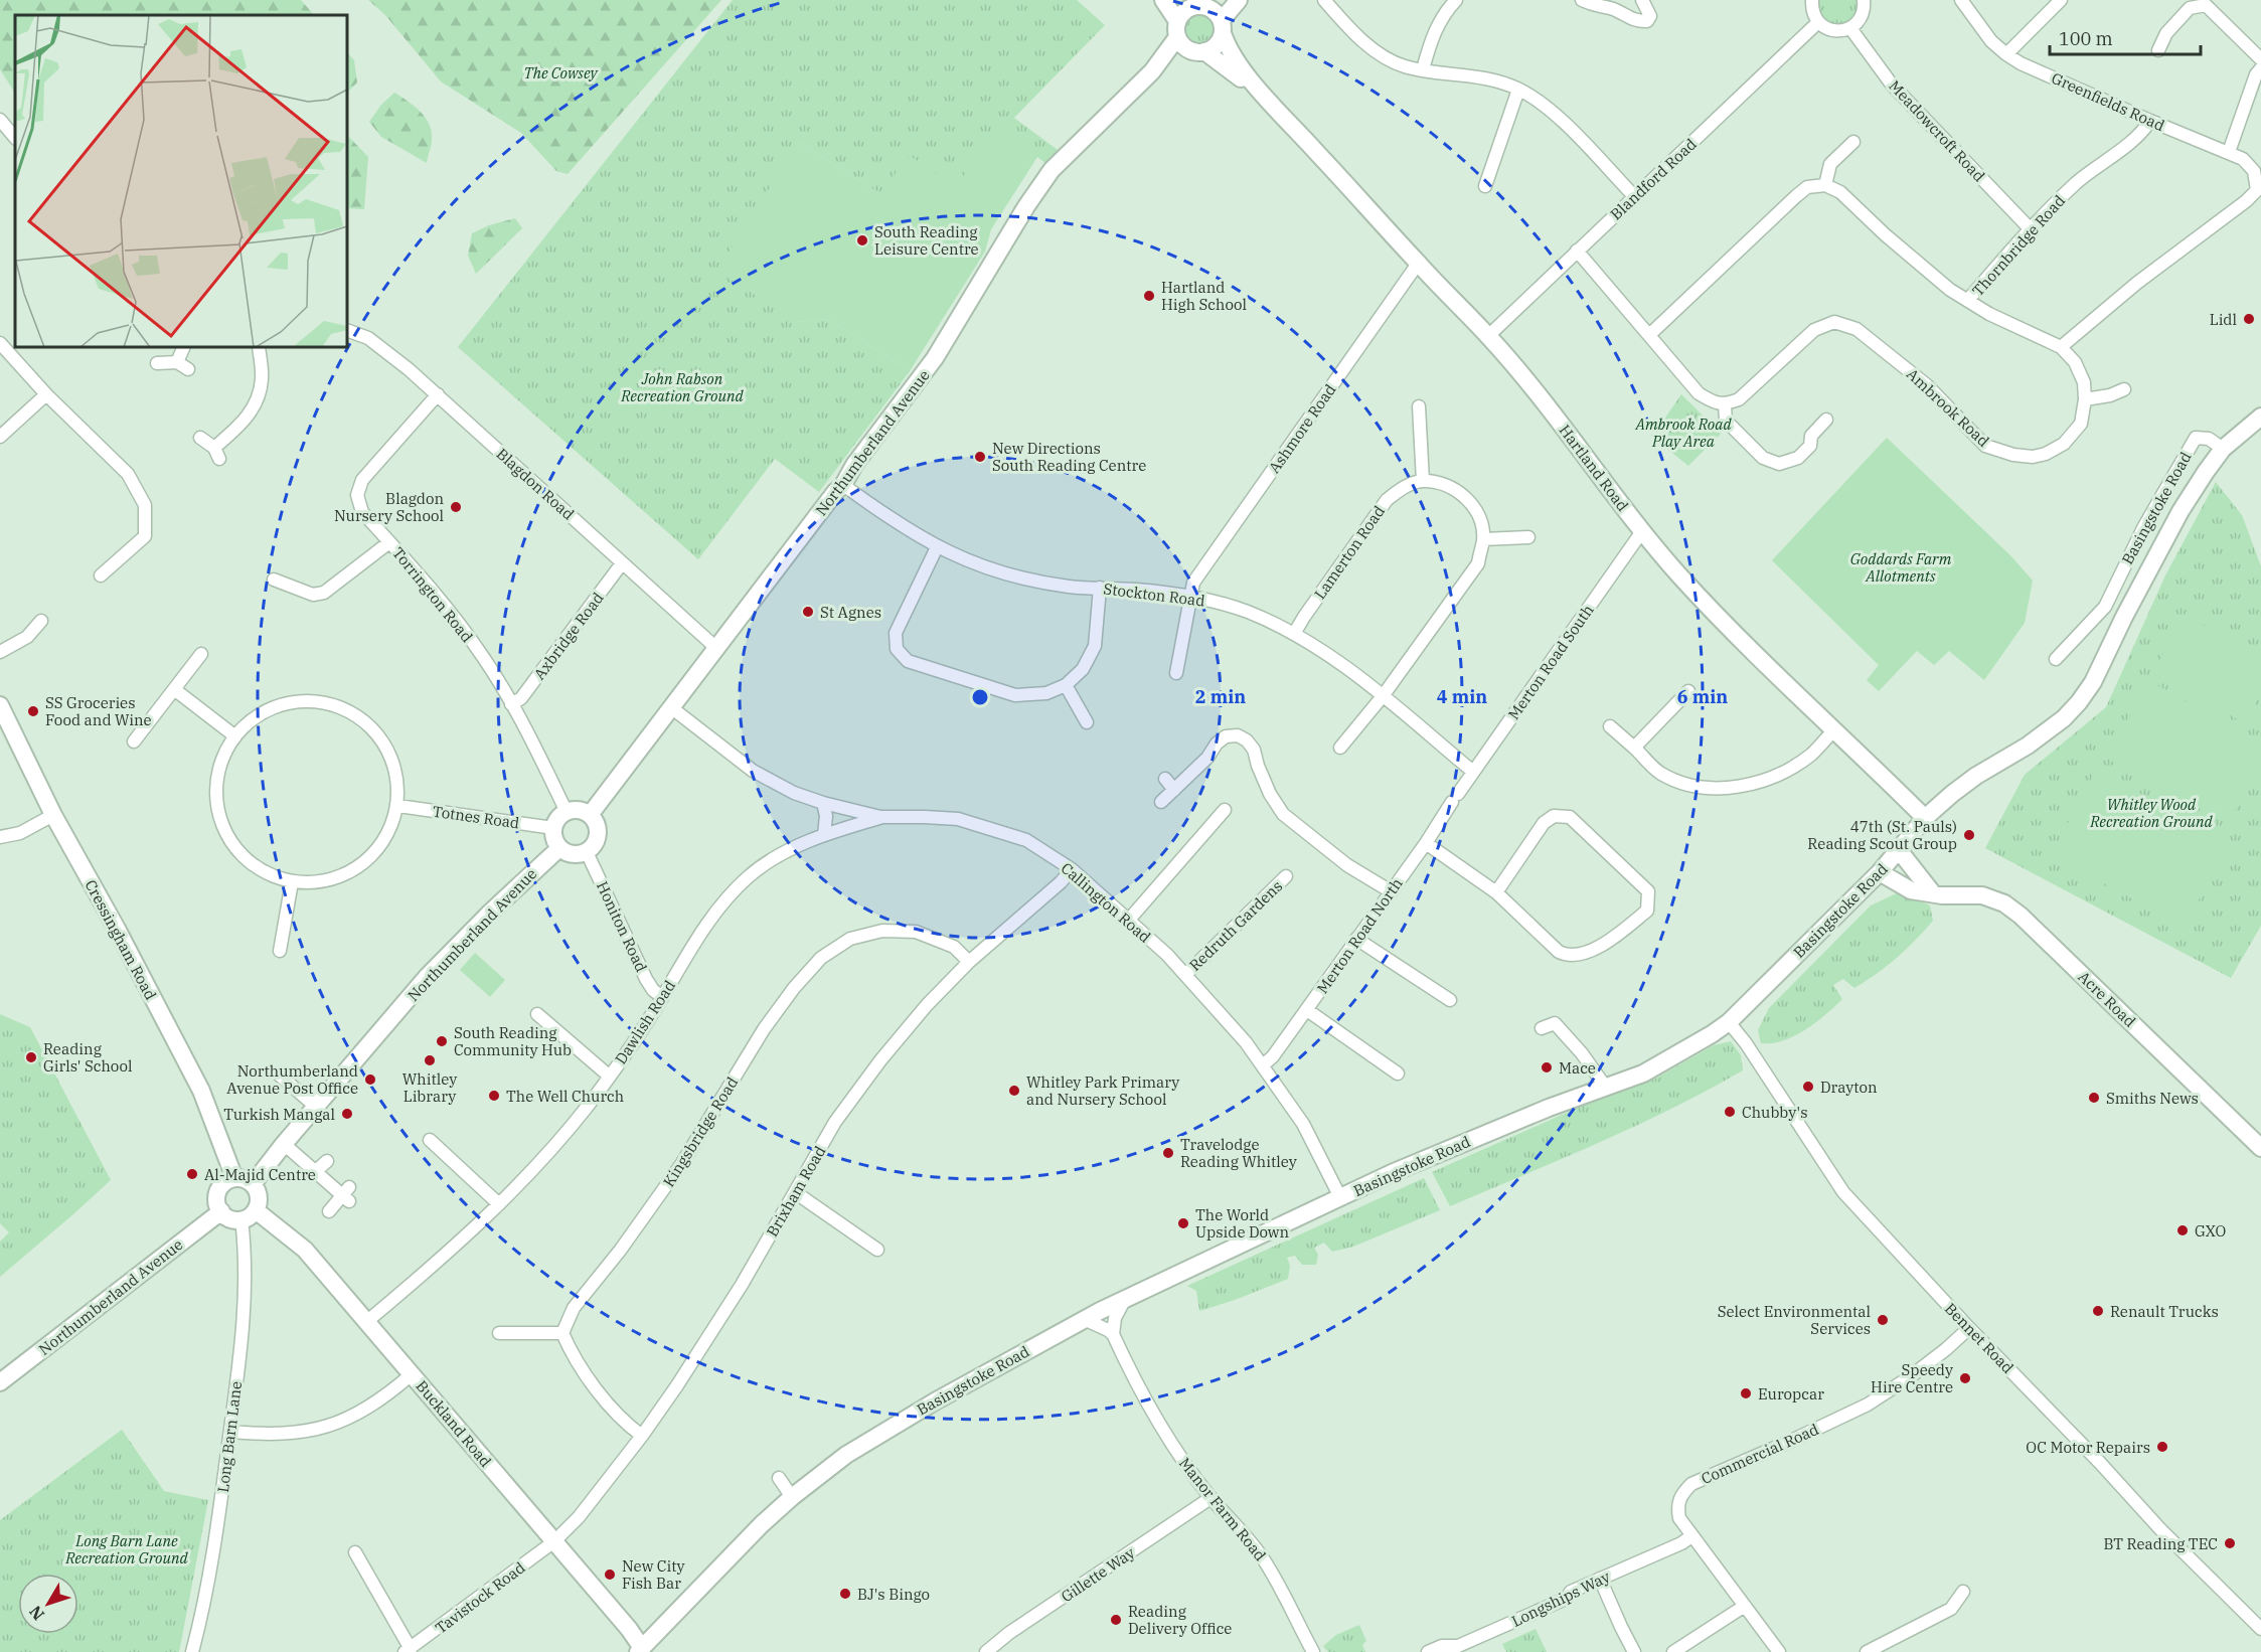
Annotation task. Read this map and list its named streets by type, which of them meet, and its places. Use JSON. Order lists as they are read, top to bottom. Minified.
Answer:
{"streets":{"street":["Greenfields Road","Meadowcroft Road","Blandford Road","Thornbridge Road","Ambrook Road","Ashmore Road","Northumberland Avenue","Hartland Road","Blagdon Road","Basingstoke Road","Lamerton Road","Torrington Road","Stockton Road","Axbridge Road","Merton Road South","Totnes Road","Callington Road","Redruth Gardens","Honiton Road","Merton Road North","Cressingham Road","Acre Road","Dawlish Road","Kingsbridge Road","Brixham Road","Bennet Road","Buckland Road","Long Barn Lane","Commercial Road","Manor Farm Road","Gillette Way","Tavistock Road","Longships Way"]},"crossings":[["Greenfields Road","Thornbridge Road"],["Greenfields Road","Ambrook Road"],["Meadowcroft Road","Thornbridge Road"],["Blandford Road","Hartland Road"],["Thornbridge Road","Ambrook Road"],["Ashmore Road","Hartland Road"],["Ashmore Road","Stockton Road"],["Northumberland Avenue","Hartland Road"],["Northumberland Avenue","Blagdon Road"],["Northumberland Avenue","Torrington Road"],["Northumberland Avenue","Stockton Road"],["Northumberland Avenue","Totnes Road"],["Northumberland Avenue","Callington Road"],["Northumberland Avenue","Honiton Road"],["Northumberland Avenue","Cressingham Road"],["Northumberland Avenue","Buckland Road"],["Northumberland Avenue","Long Barn Lane"],["Hartland Road","Basingstoke Road"],["Hartland Road","Merton Road South"],["Blagdon Road","Torrington Road"],["Blagdon Road","Axbridge Road"],["Basingstoke Road","Callington Road"],["Basingstoke Road","Acre Road"],["Basingstoke Road","Bennet Road"],["Basingstoke Road","Buckland Road"],["Lamerton Road","Stockton Road"],["Torrington Road","Axbridge Road"],["Torrington Road","Totnes Road"],["Torrington Road","Honiton Road"],["Stockton Road","Merton Road South"],["Merton Road South","Merton Road North"],["Totnes Road","Honiton Road"],["Callington Road","Redruth Gardens"],["Callington Road","Merton Road North"],["Callington Road","Dawlish Road"],["Callington Road","Brixham Road"],["Honiton Road","Dawlish Road"],["Cressingham Road","Buckland Road"],["Cressingham Road","Long Barn Lane"],["Dawlish Road","Buckland Road"],["Kingsbridge Road","Brixham Road"],["Brixham Road","Buckland Road"],["Brixham Road","Tavistock Road"],["Bennet Road","Commercial Road"],["Buckland Road","Long Barn Lane"],["Buckland Road","Tavistock Road"],["Commercial Road","Longships Way"],["Manor Farm Road","Gillette Way"]],"parks":["The Cowsey","John Rabson Recreation Ground","Ambrook Road Play Area","Goddards Farm Allotments","Whitley Wood Recreation Ground","Long Barn Lane Recreation Ground"],"places":["South Reading Leisure Centre","Hartland High School","Lidl","New Directions South Reading Centre","Blagdon Nursery School","St Agnes","SS Groceries Food and Wine","47th (St. Pauls) Reading Scout Group","South Reading Community Hub","Reading Girls' School","Whitley Library","Mace","Northumberland Avenue Post Office","Drayton","Whitley Park Primary and Nursery School","The Well Church","Smiths News","Chubby's","Turkish Mangal","Travelodge Reading Whitley","Al-Majid Centre","The World Upside Down","GXO","Renault Trucks","Select Environmental Services","Speedy Hire Centre","Europcar","OC Motor Repairs","BT Reading TEC","New City Fish Bar","BJ's Bingo","Reading Delivery Office"],"scale_bar":"100 m","north":"bottom left","rings":["2 min","4 min","6 min"]}
